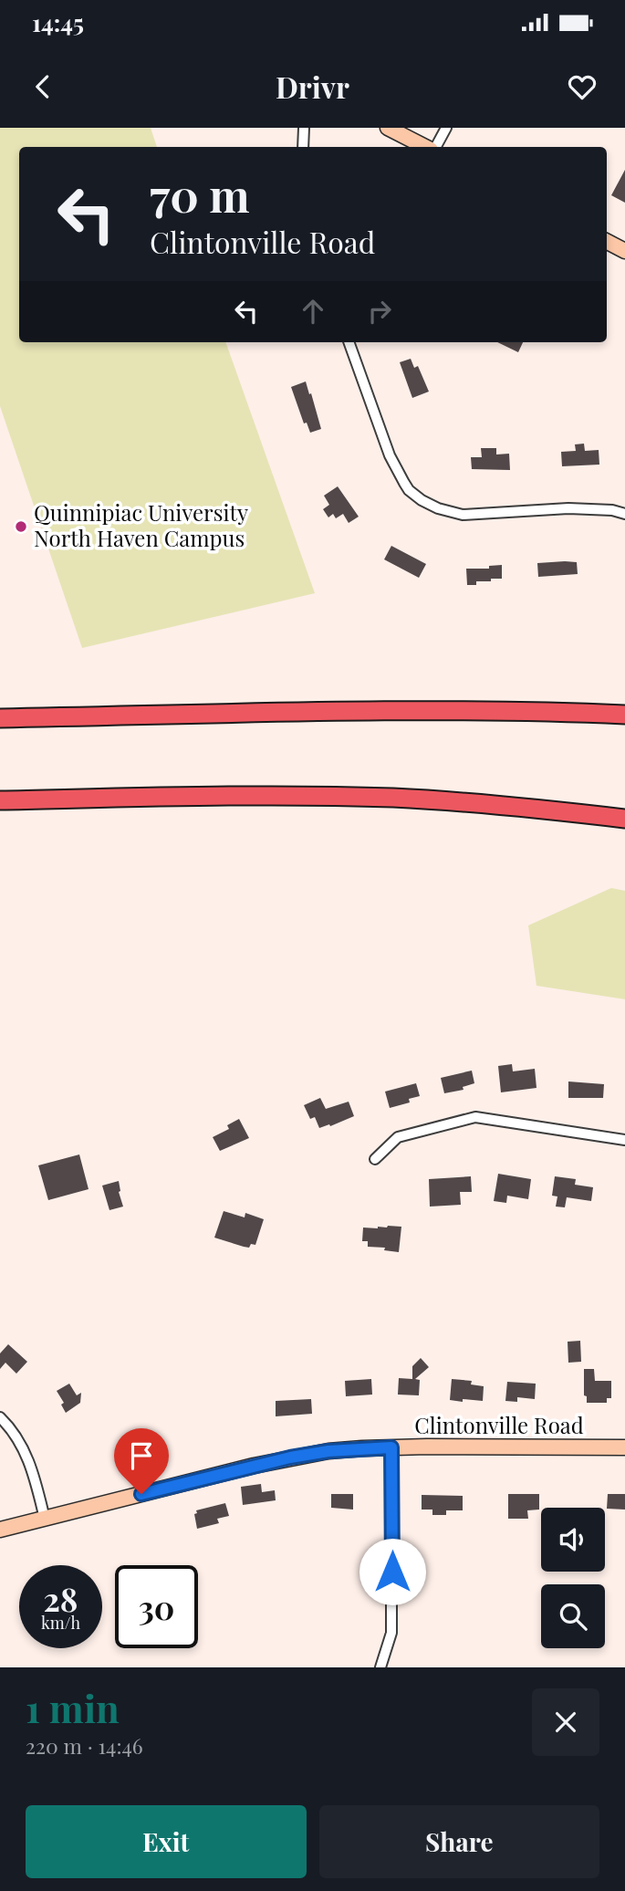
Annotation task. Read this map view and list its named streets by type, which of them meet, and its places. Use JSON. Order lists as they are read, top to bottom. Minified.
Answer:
{"streets":{"street":["Clintonville Road"]},"places":["Quinnipiac University North Haven Campus"],"page":{"status":"14:45","header":"Drivr","turn":["70 m","Clintonville Road"],"speed":"28 km/h","limit":"30","heading":["1 min","220 m · 14:46"],"buttons":["Exit","Share"]}}
